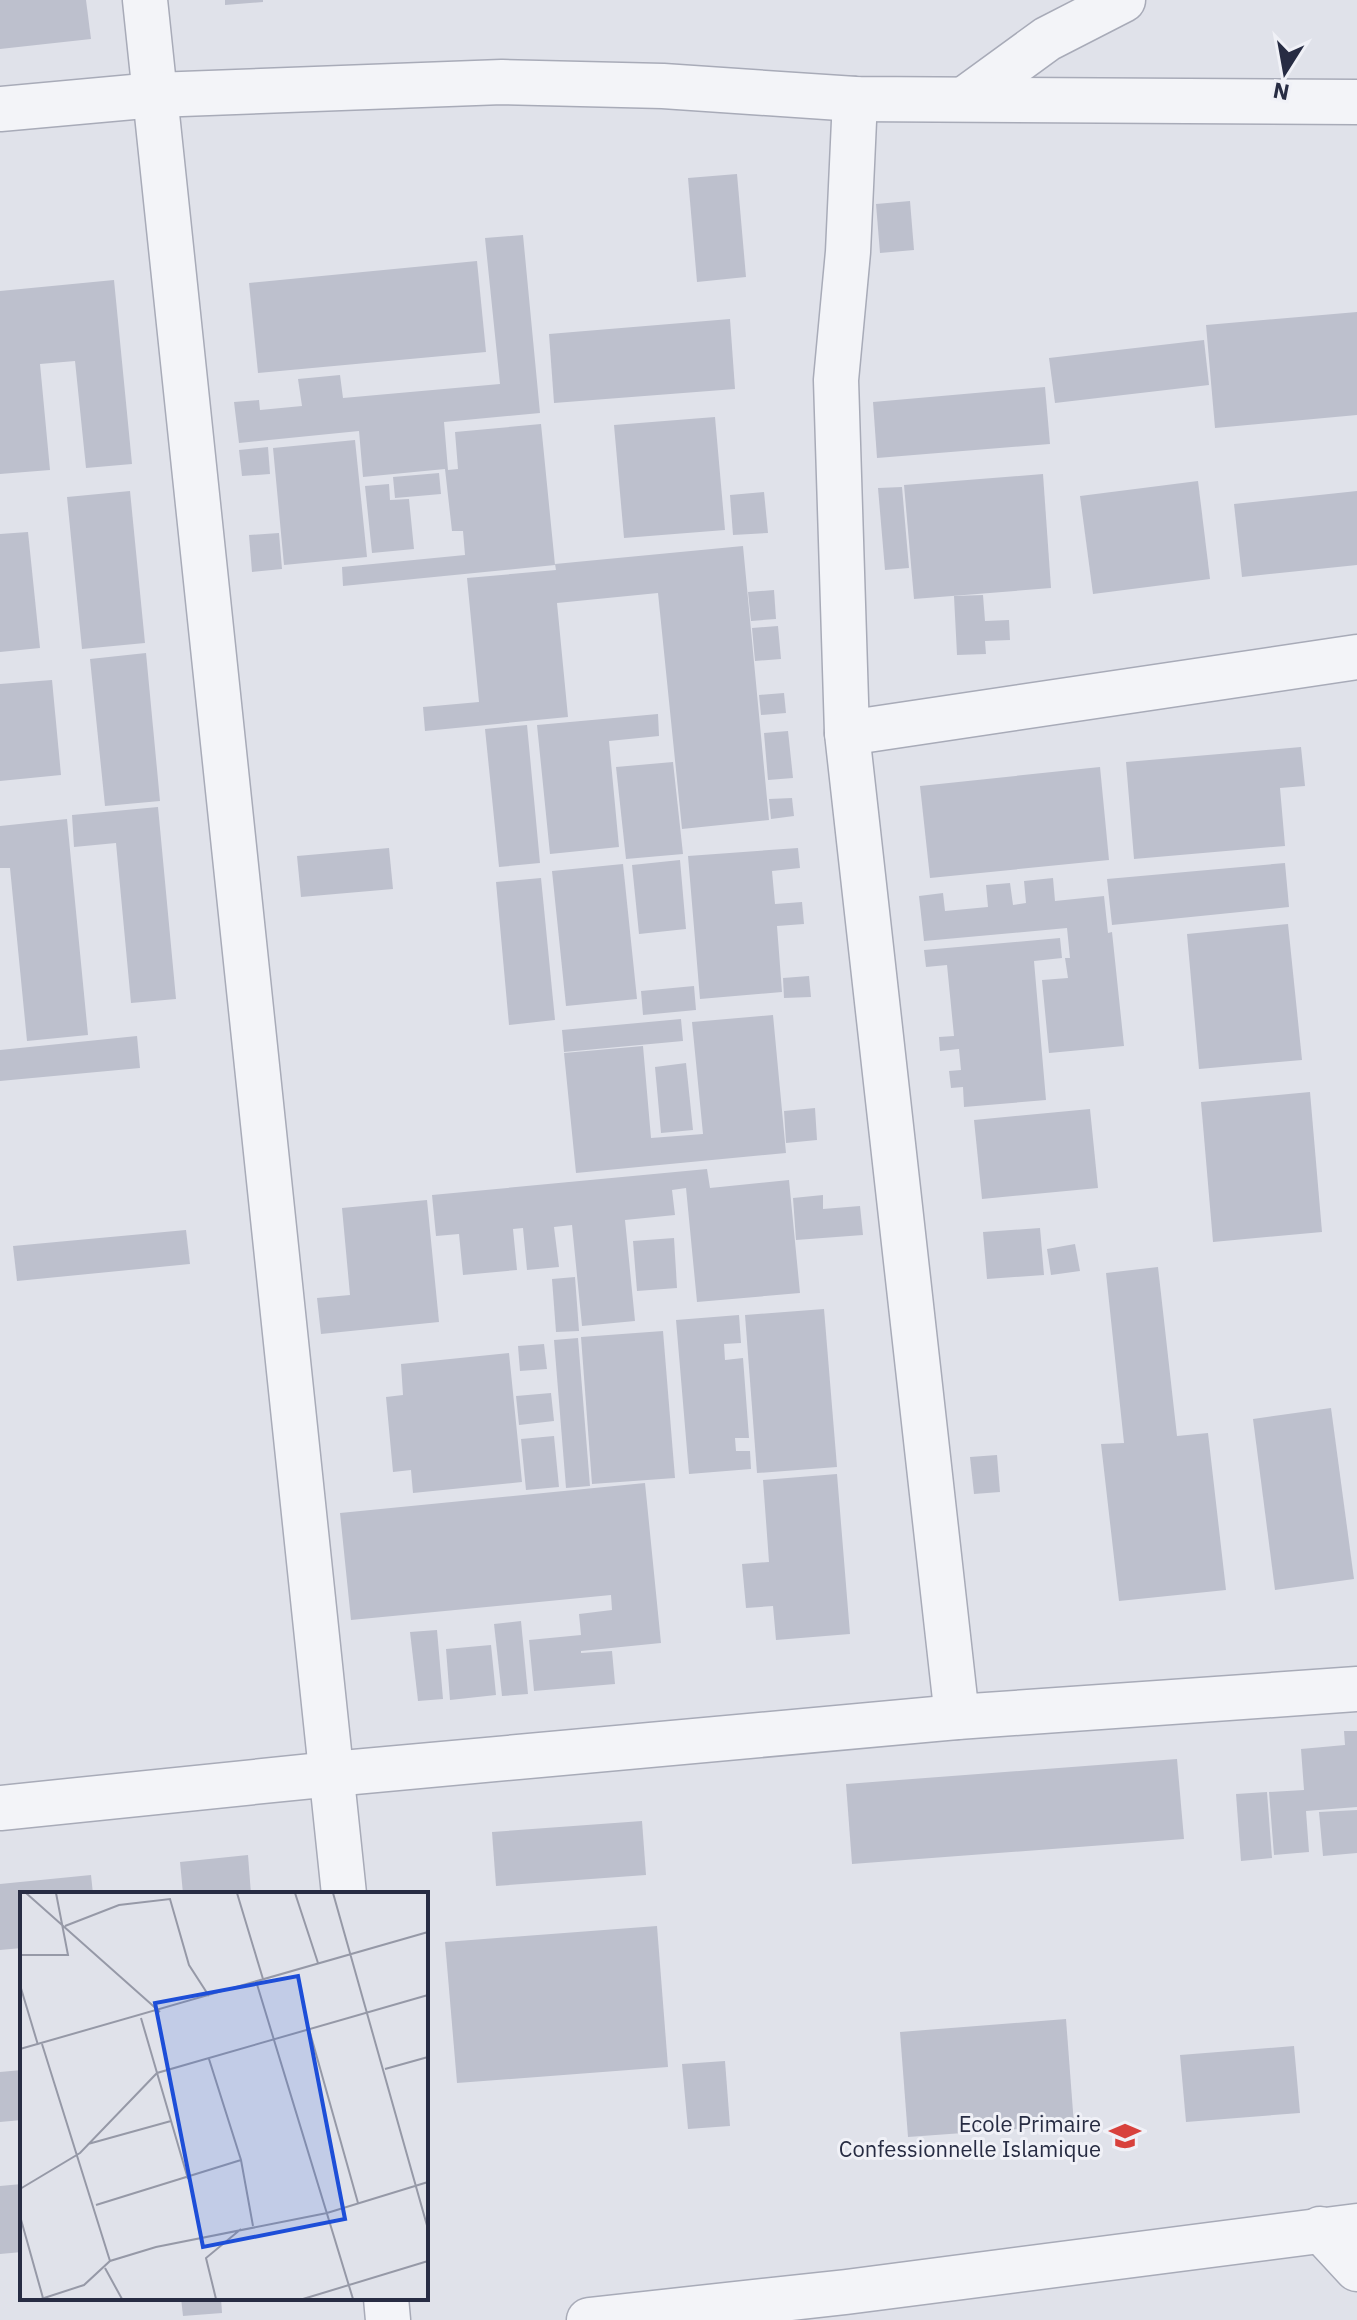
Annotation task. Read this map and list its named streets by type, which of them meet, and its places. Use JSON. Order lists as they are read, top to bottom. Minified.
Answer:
{"places":{"school or university":["Ecole Primaire Confessionnelle Islamique"]},"north":"bottom"}
